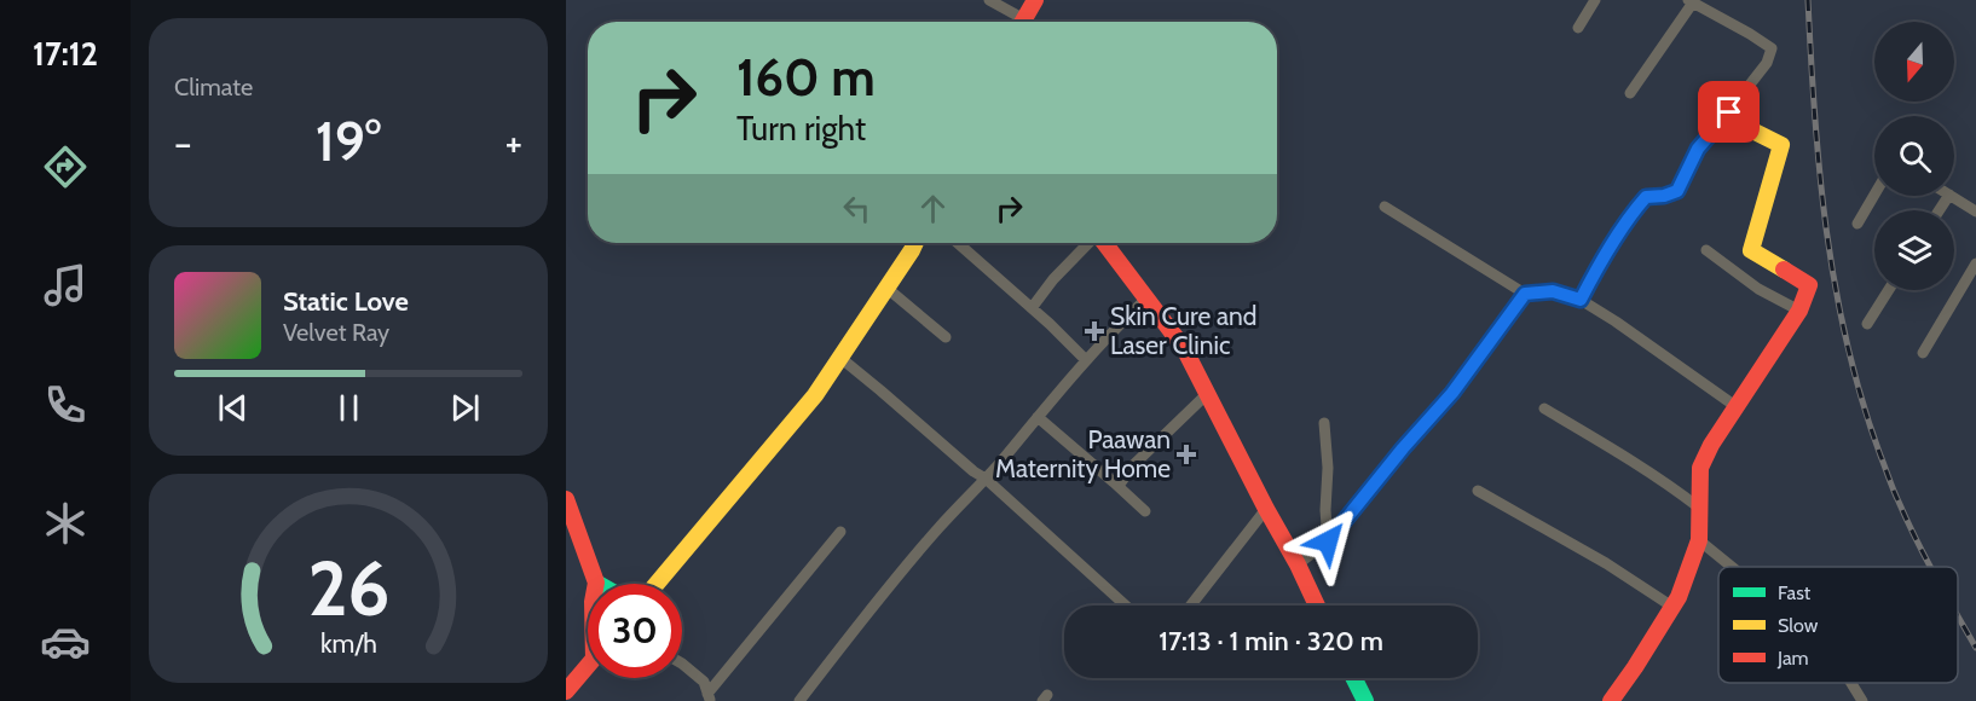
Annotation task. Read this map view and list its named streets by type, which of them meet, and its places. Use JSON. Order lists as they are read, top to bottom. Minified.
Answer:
{"places":{"health":["Skin Cure and Laser Clinic","Paawan Maternity Home"]},"legend":["Fast","Slow","Jam"],"north":"bottom","page":{"tabs":"17:12","tile":"Climate","turn":["160 m","Turn right"],"heat":["−","19°","+"],"song":["Static Love","Velvet Ray"],"limit":"30","trip":"17:13 · 1 min · 320 m","gauge":["26","km/h"]}}
